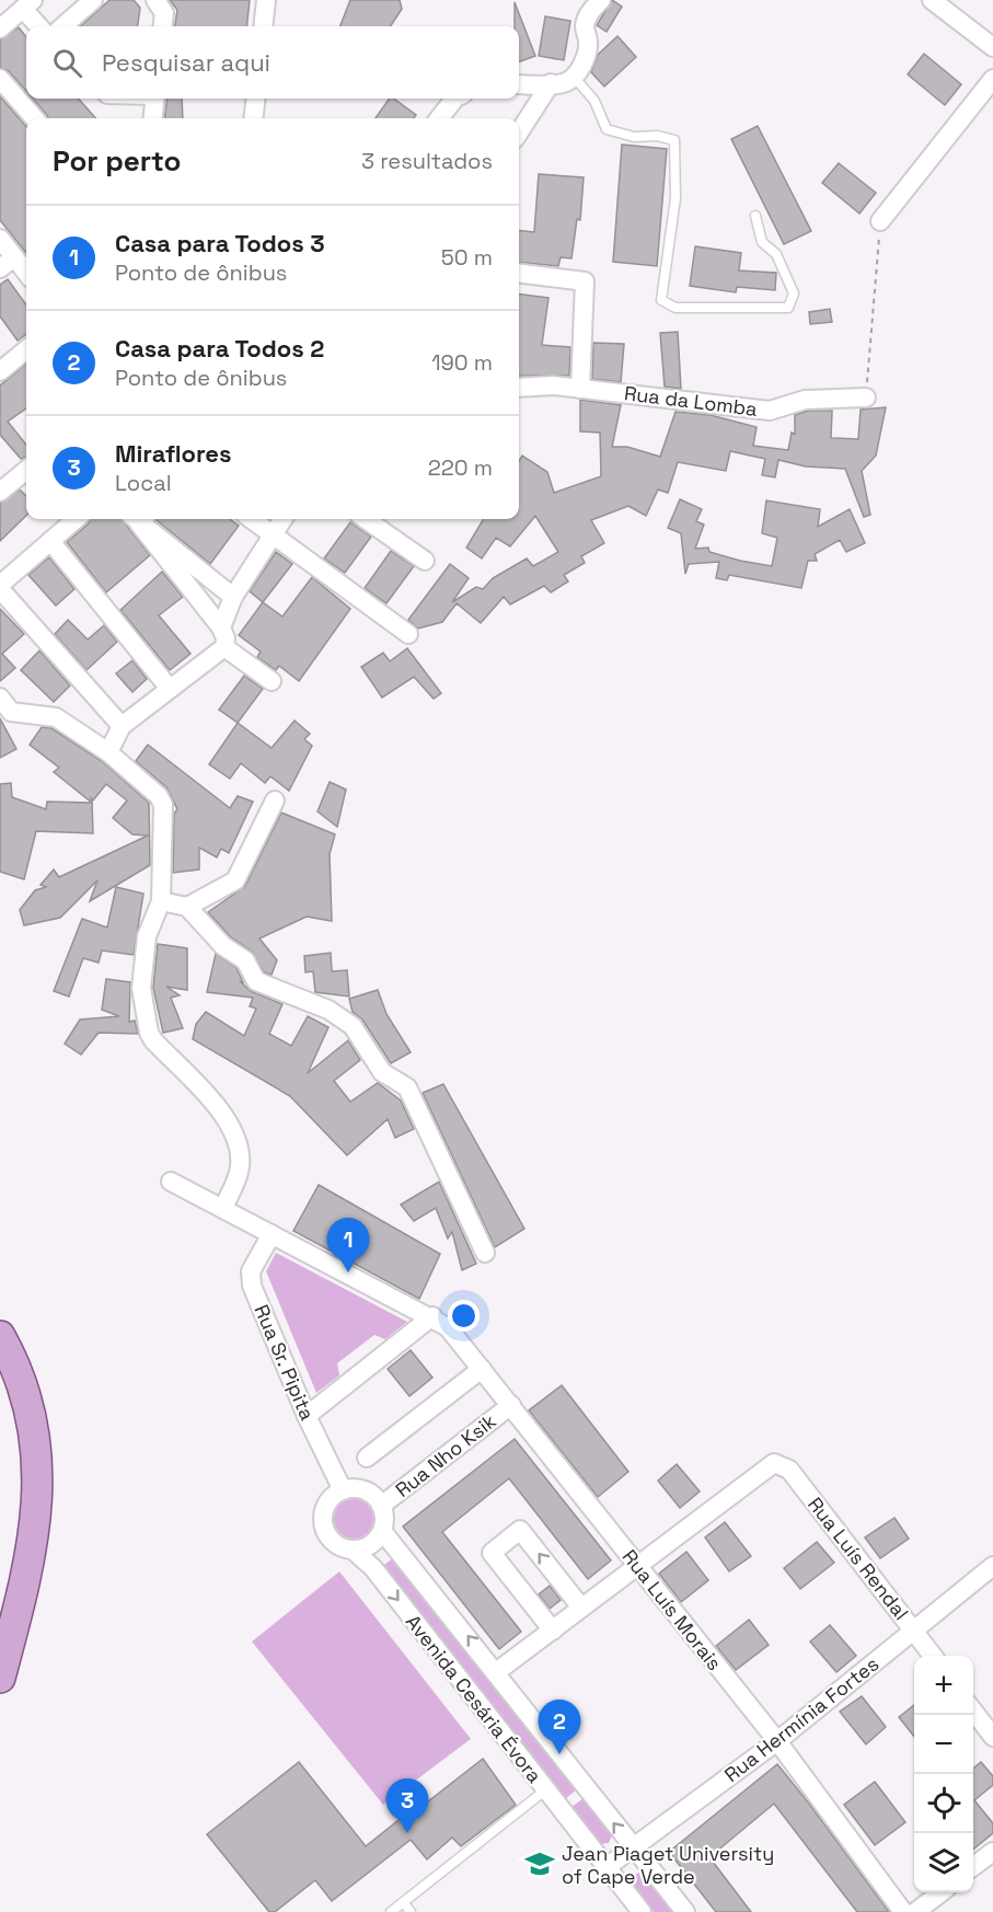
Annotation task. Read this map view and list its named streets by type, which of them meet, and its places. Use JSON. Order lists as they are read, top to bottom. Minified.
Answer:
{"streets":{"street":["Rua da Lomba","Rua Sr. Pipita","Rua Nho Ksik","Rua Luís Rendal","Rua Luís Morais","Avenida Cesária Évora","Rua Hermínia Fortes"]},"crossings":[["Rua Sr. Pipita","Rua Nho Ksik"],["Rua Sr. Pipita","Rua Luís Morais"],["Rua Sr. Pipita","Avenida Cesária Évora"],["Rua Nho Ksik","Rua Luís Morais"],["Rua Nho Ksik","Avenida Cesária Évora"],["Rua Luís Rendal","Rua Luís Morais"],["Rua Luís Rendal","Rua Hermínia Fortes"],["Rua Luís Morais","Rua Hermínia Fortes"],["Avenida Cesária Évora","Rua Hermínia Fortes"]],"places":{"school or university":["Jean Piaget University of Cape Verde"]},"page":{"search":"Pesquisar aqui","heading":["Por perto","3 resultados"],"list":[{"mark":"1","name":"Casa para Todos 3","note":"Ponto de ônibus","value":"50 m"},{"mark":"2","name":"Casa para Todos 2","note":"Ponto de ônibus","value":"190 m"},{"mark":"3","name":"Miraflores","note":"Local","value":"220 m"}],"pins":["1","2","3"],"map_buttons":["+","−"]}}
